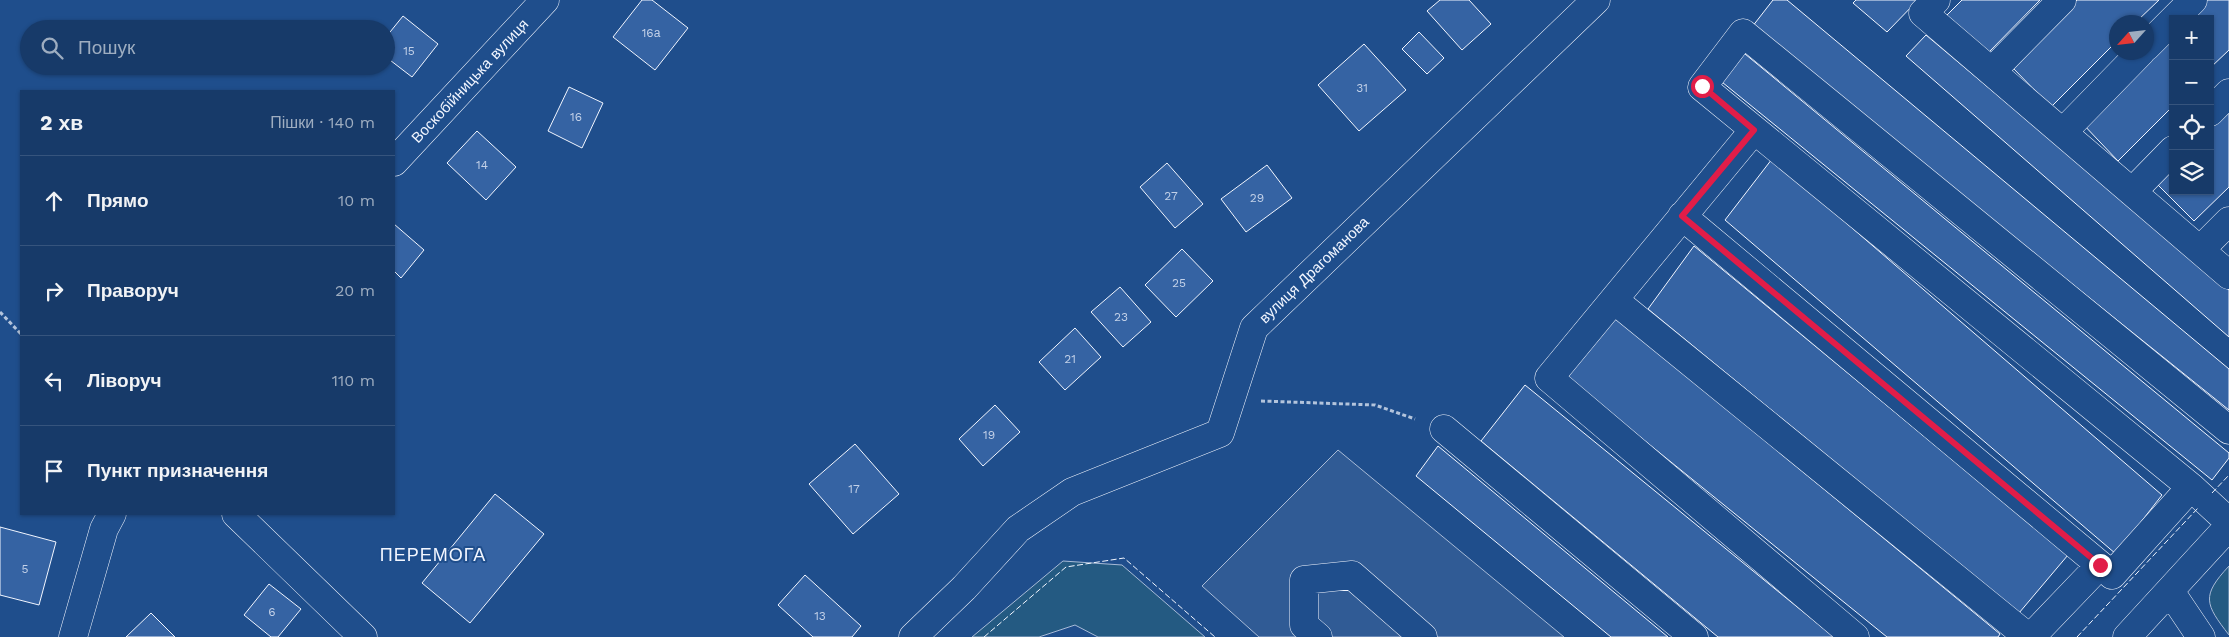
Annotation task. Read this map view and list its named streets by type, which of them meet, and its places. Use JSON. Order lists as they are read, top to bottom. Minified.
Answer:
{"streets":{"street":["Воскобійницька вулиця","вулиця Драгоманова"]},"districts":["ПЕРЕМОГА"],"house_numbers":["16а","15","31","16","14","27","29","25","23","21","19","17","5","6","13"],"north":"bottom left","page":{"map_buttons":["+","−"],"search":"Пошук","heading":["2 хв","Пішки · 140 m"],"list":[["Прямо","10 m"],["Праворуч","20 m"],["Ліворуч","110 m"],"Пункт призначення"]}}
